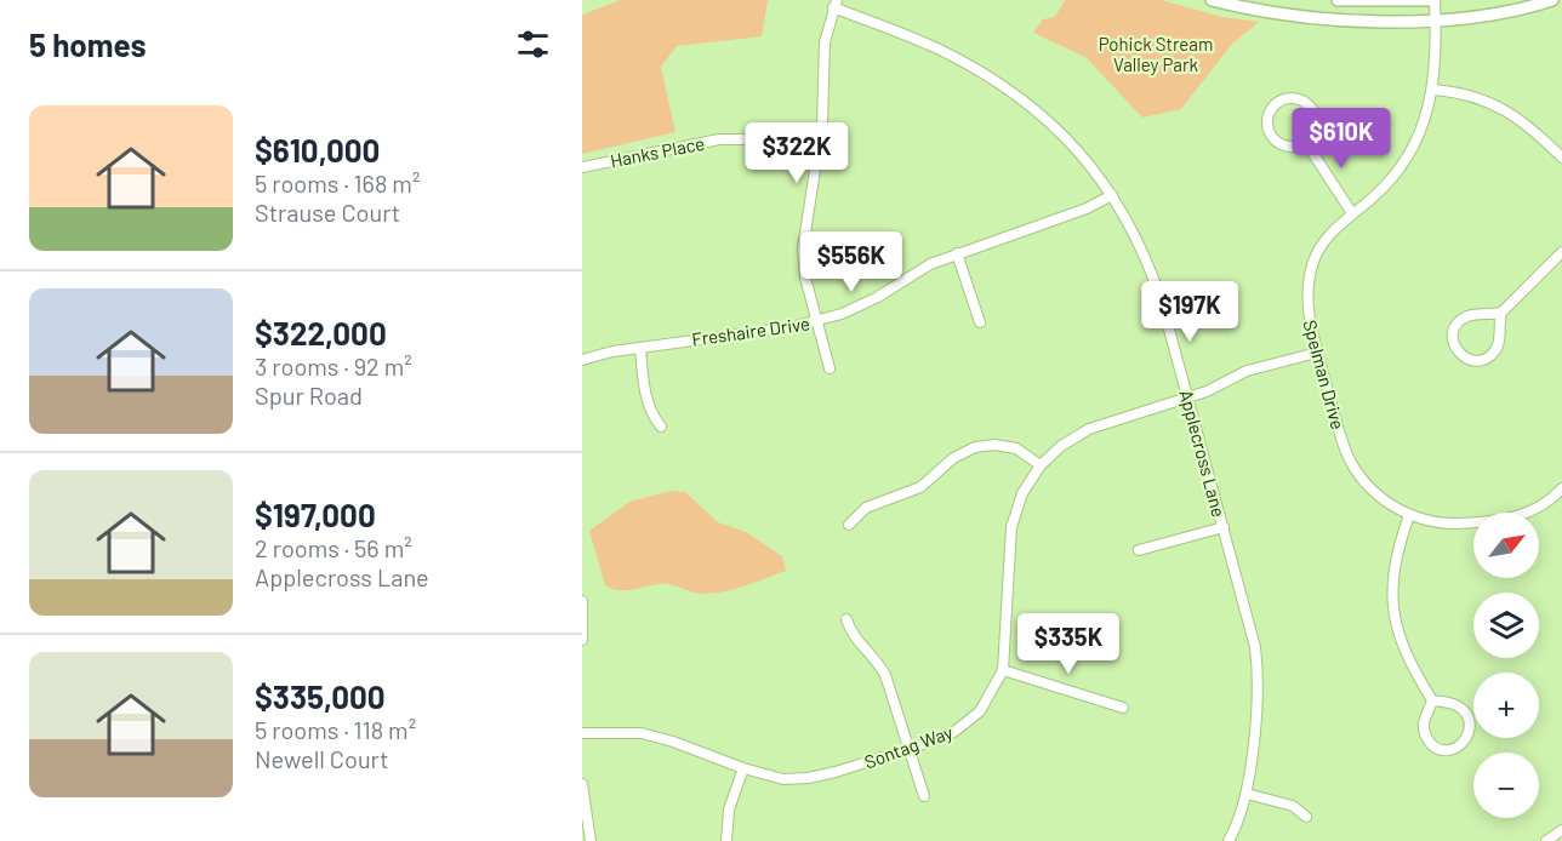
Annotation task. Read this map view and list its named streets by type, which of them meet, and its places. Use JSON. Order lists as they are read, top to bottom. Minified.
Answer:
{"streets":{"street":["Hanks Place","Freshaire Drive","Spelman Drive","Applecross Lane","Sontag Way"]},"crossings":[["Freshaire Drive","Applecross Lane"],["Spelman Drive","Sontag Way"],["Applecross Lane","Sontag Way"]],"parks":["Pohick Stream Valley Park"],"north":"top right","page":{"heading":"5 homes","list":[{"name":"$610,000","note":"5 rooms · 168 m² · Strause Court"},{"name":"$322,000","note":"3 rooms · 92 m² · Spur Road"},{"name":"$197,000","note":"2 rooms · 56 m² · Applecross Lane"},{"name":"$335,000","note":"5 rooms · 118 m² · Newell Court"}],"price":["$610K","$322K","$556K","$197K","$335K"],"map_buttons":["+","−"]}}
